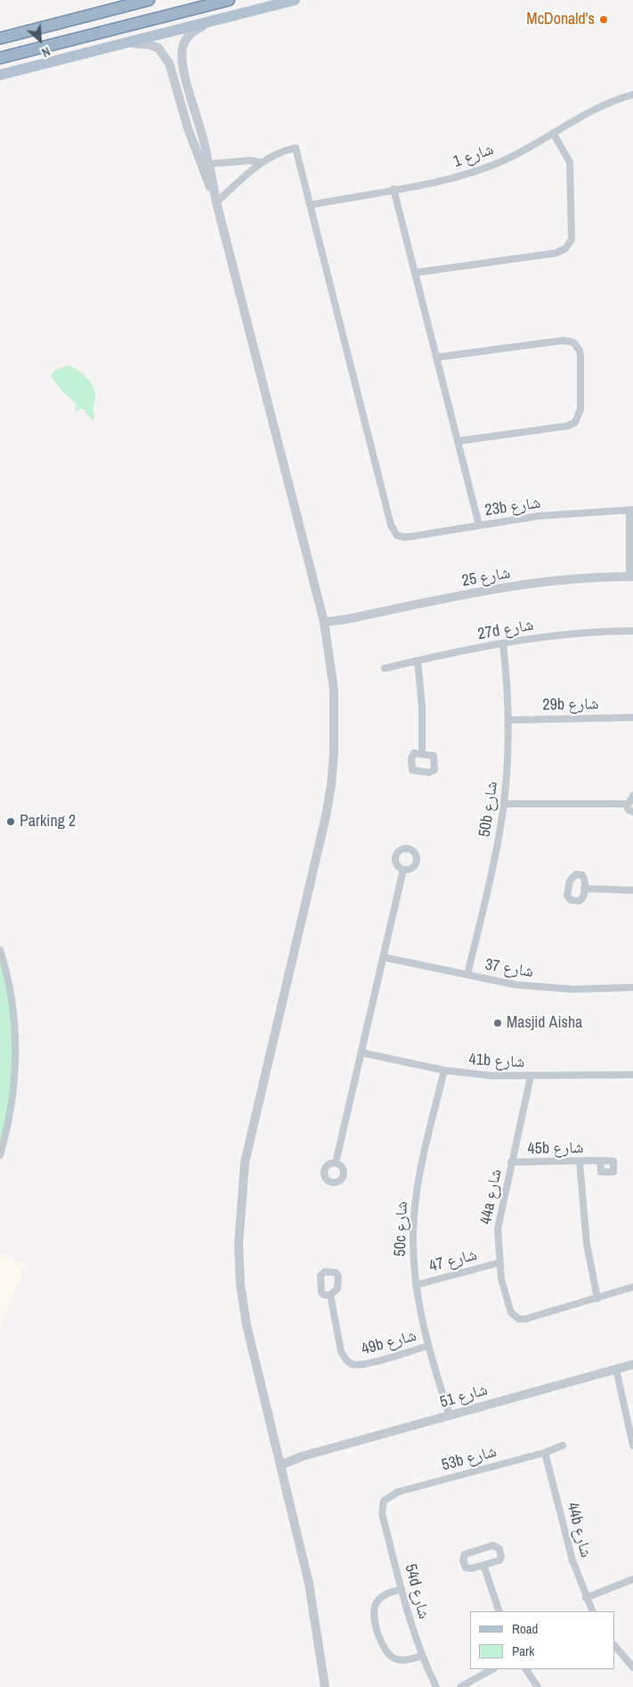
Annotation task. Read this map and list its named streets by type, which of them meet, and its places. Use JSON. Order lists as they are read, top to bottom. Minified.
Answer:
{"streets":{"street":["شارع 1","23b شارع","شارع 25","27d شارع","29b شارع","50b شارع","شارع 37","41b شارع","45b شارع","44a شارع","50c شارع","شارع 47","49b شارع","شارع 51","53b شارع","44b شارع","54d شارع"]},"crossings":[["شارع 1","23b شارع"],["27d شارع","50b شارع"],["29b شارع","50b شارع"],["50b شارع","شارع 37"],["41b شارع","44a شارع"],["41b شارع","50c شارع"],["45b شارع","44a شارع"],["44a شارع","شارع 47"],["50c شارع","شارع 47"],["50c شارع","49b شارع"],["50c شارع","شارع 51"],["53b شارع","44b شارع"],["53b شارع","54d شارع"]],"places":["McDonald's","Parking 2","Masjid Aisha"],"legend":["Road","Park"],"north":"bottom right"}
